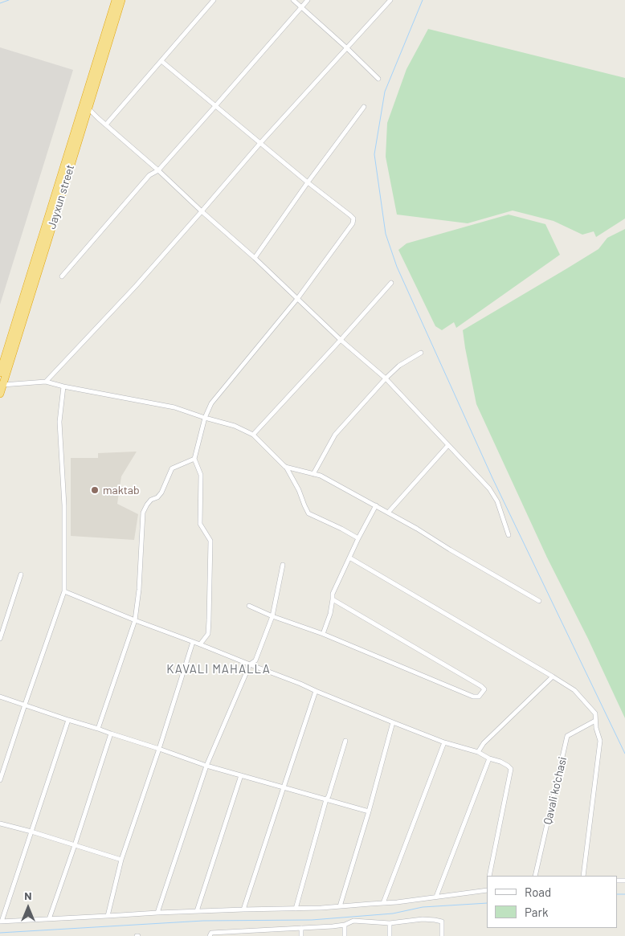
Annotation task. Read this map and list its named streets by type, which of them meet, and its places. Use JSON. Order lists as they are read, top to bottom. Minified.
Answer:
{"streets":{"highway":["Jayxun street"],"street":["Qavali ko'chasi"]},"districts":["KAVALI MAHALLA"],"places":["maktab"],"legend":["Road","Park"],"north":"top"}
